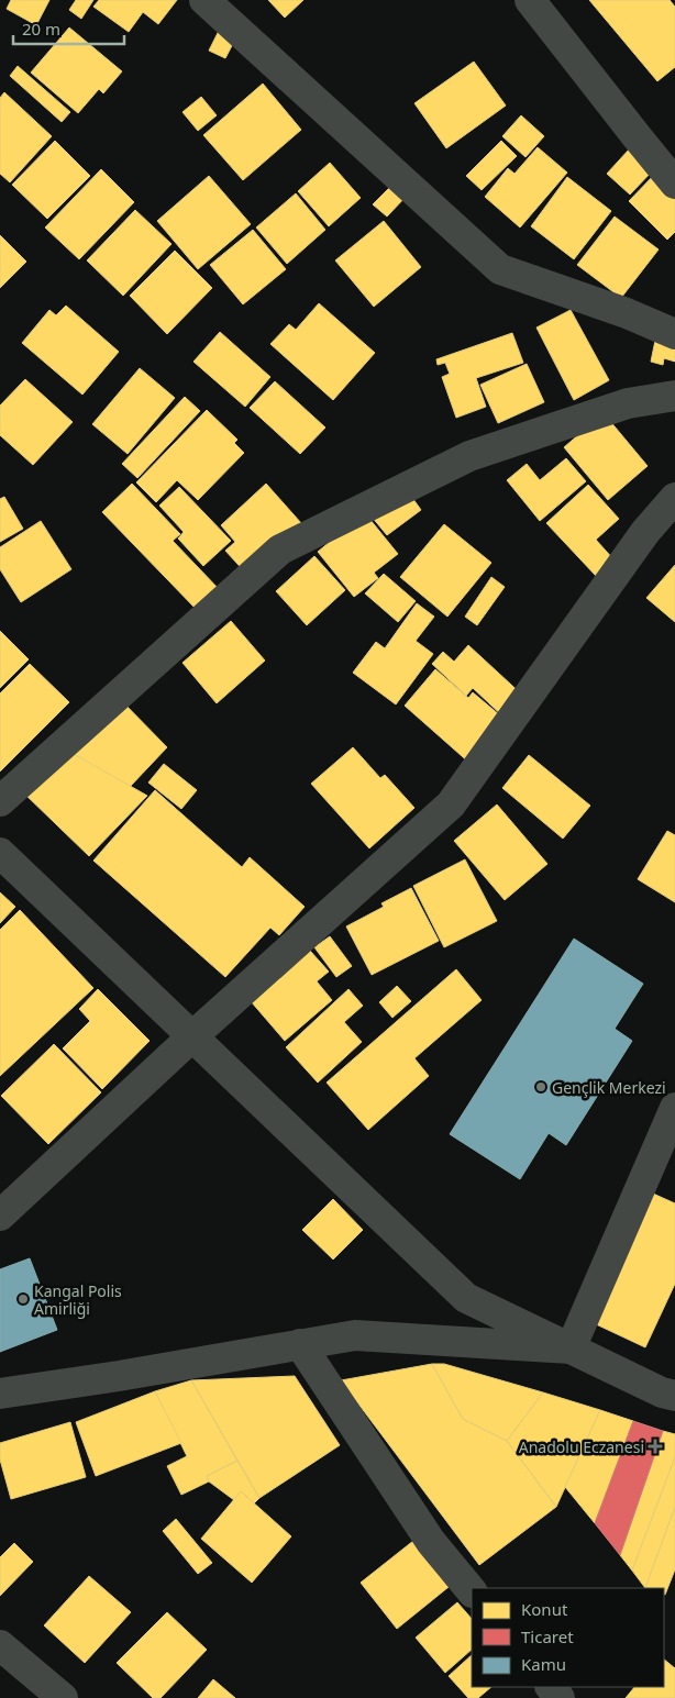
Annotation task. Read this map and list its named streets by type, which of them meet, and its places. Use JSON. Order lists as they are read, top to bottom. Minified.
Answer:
{"places":{"other":["Gençlik Merkezi","Kangal Polis Amirliği"],"health":["Anadolu Eczanesi"]},"legend":["Konut","Ticaret","Kamu"],"scale_bar":"20 m"}
